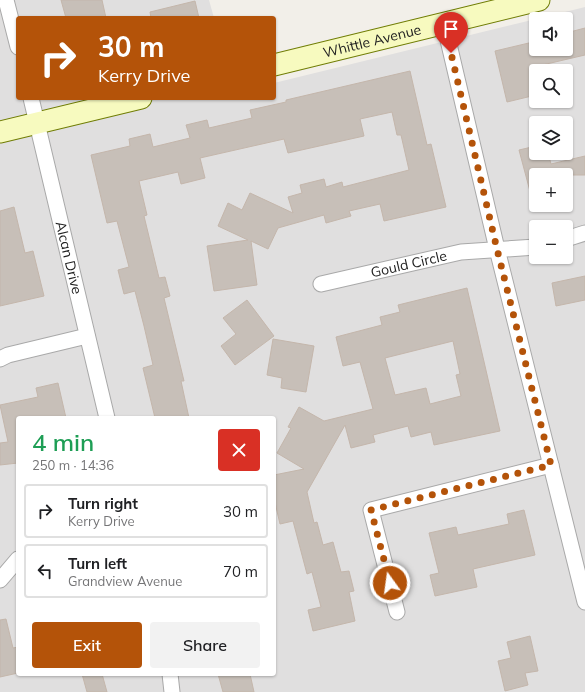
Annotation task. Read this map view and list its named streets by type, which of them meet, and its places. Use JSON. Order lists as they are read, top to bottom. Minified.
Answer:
{"streets":{"street":["Whittle Avenue","Alcan Drive","Gould Circle"]},"page":{"map_buttons":["+","−"],"turn":["30 m","Kerry Drive"],"heading":["4 min","250 m · 14:36"],"list":[{"name":"Turn right","note":"Kerry Drive","value":"30 m"},{"name":"Turn left","note":"Grandview Avenue","value":"70 m"}],"buttons":["Exit","Share"]}}
